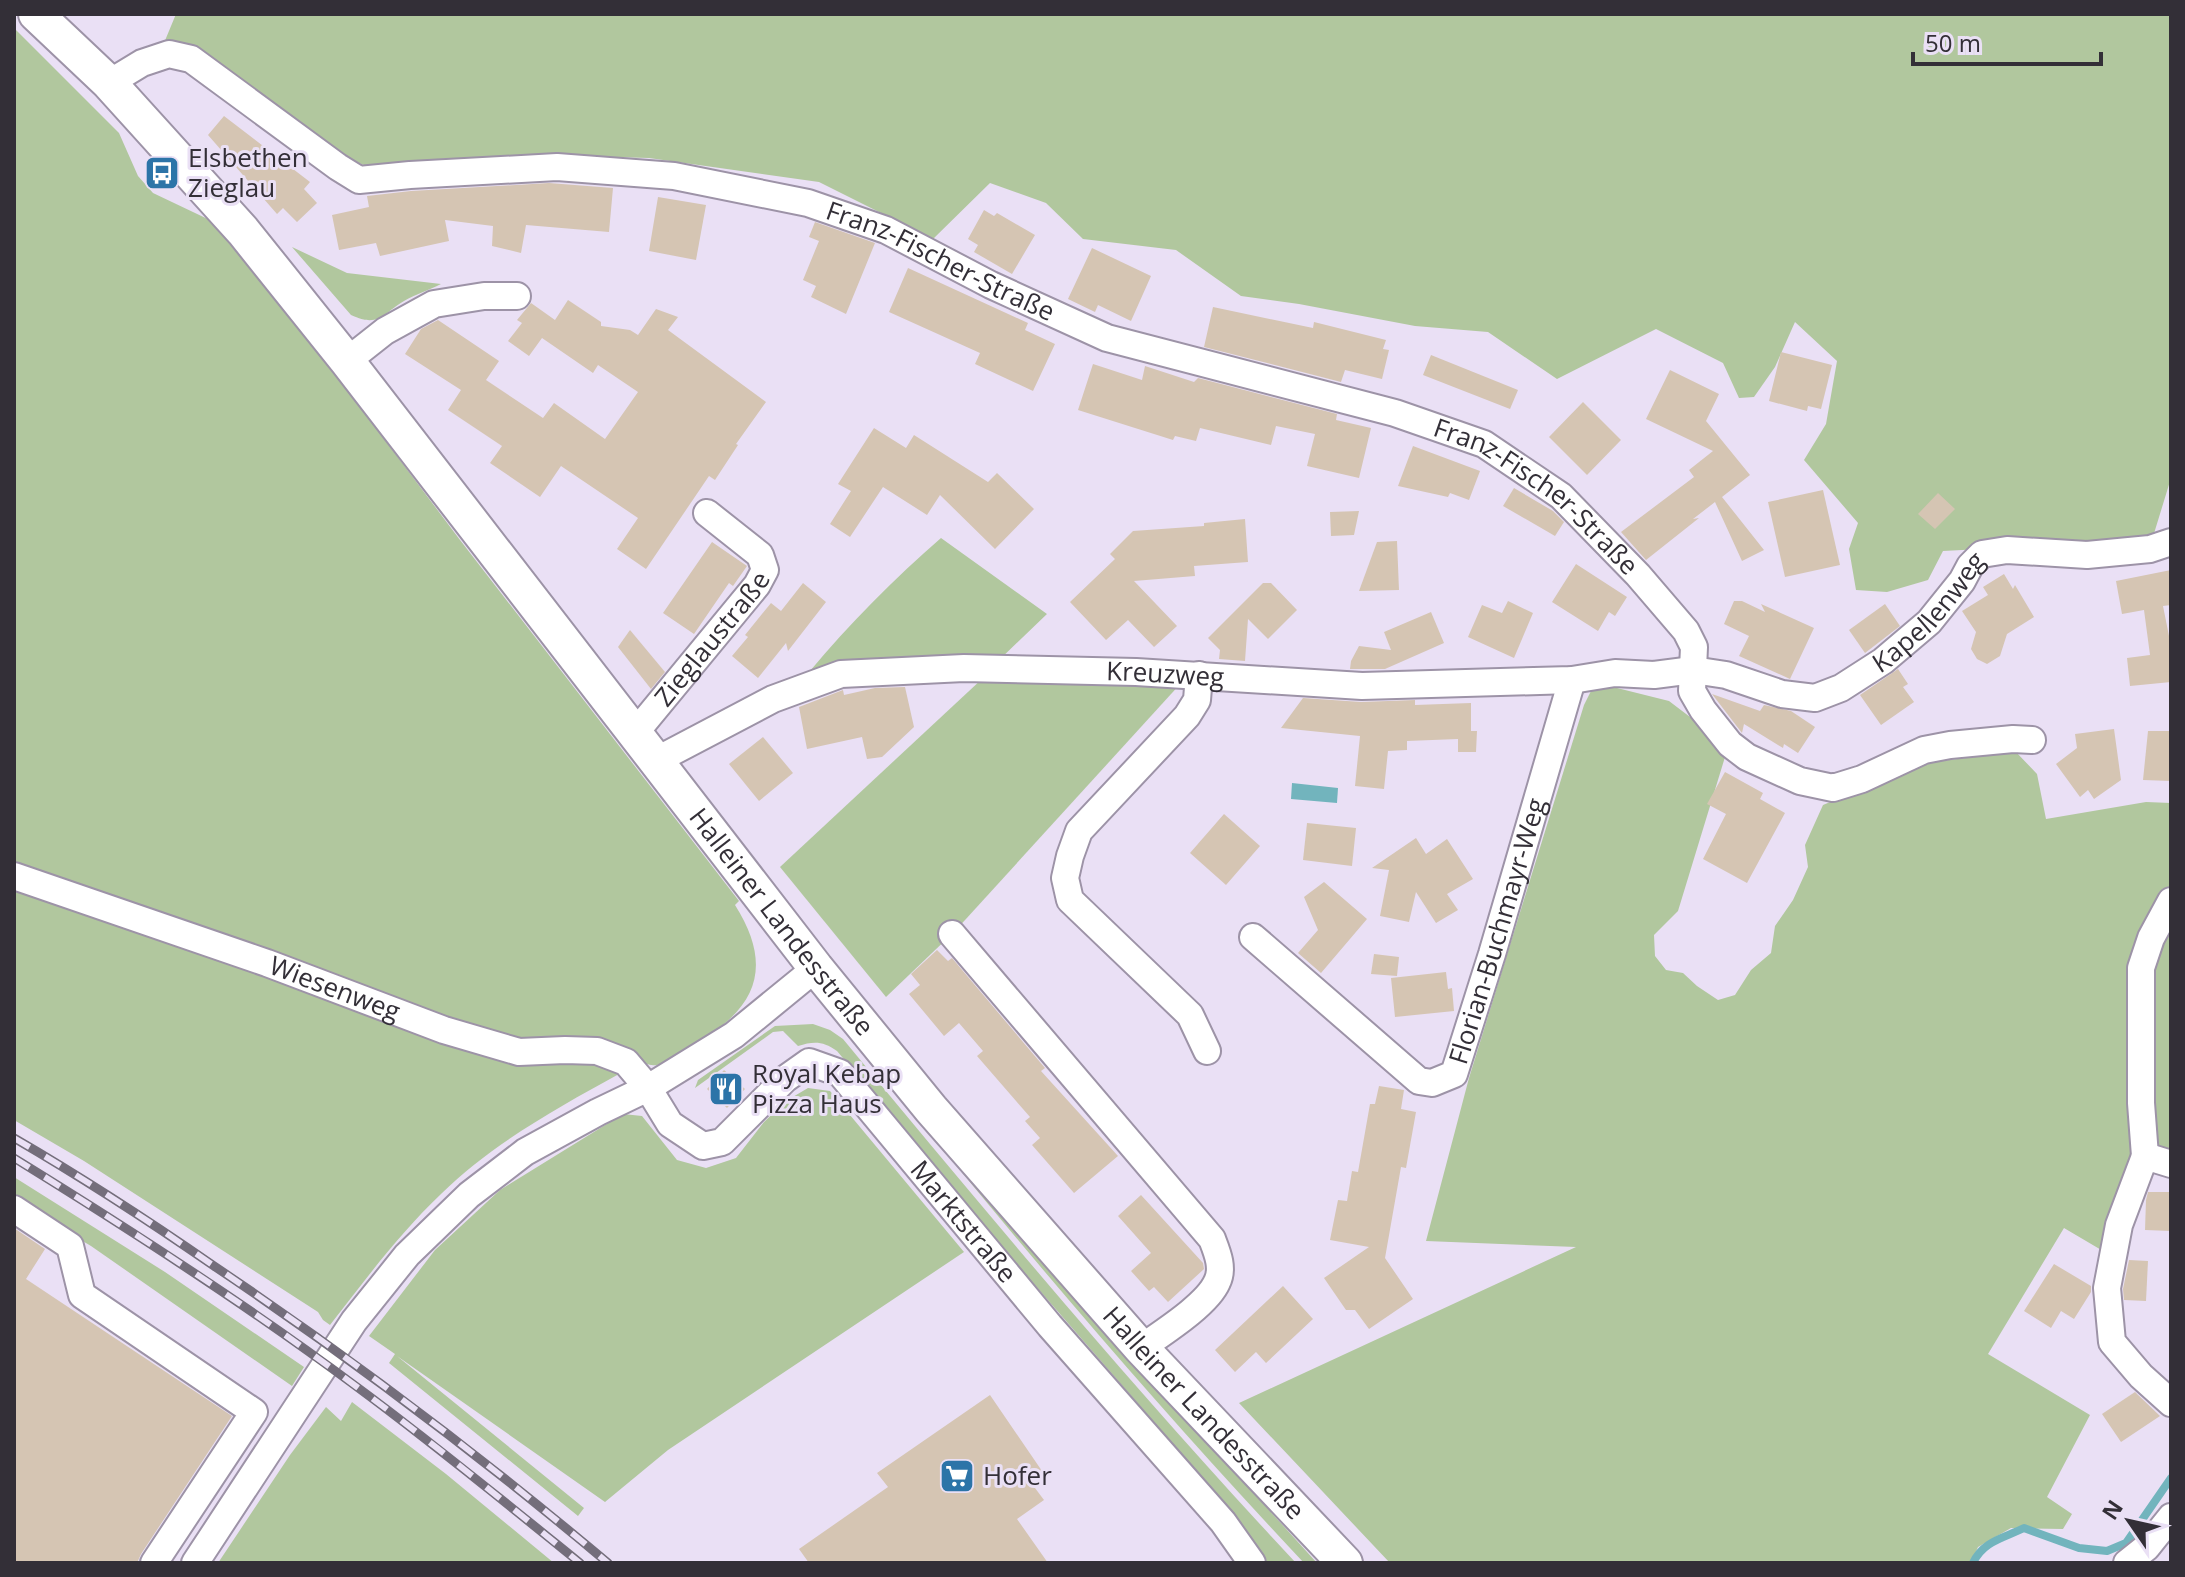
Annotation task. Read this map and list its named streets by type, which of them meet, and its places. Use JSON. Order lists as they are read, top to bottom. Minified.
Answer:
{"streets":{"main road":["Halleiner Landesstraße"],"street":["Franz-Fischer-Straße","Kapellenweg","Zieglaustraße","Kreuzweg","Florian-Buchmayr-Weg","Wiesenweg","Marktstraße"]},"crossings":[["Franz-Fischer-Straße","Kapellenweg"],["Franz-Fischer-Straße","Kreuzweg"],["Franz-Fischer-Straße","Halleiner Landesstraße"],["Kapellenweg","Kreuzweg"],["Zieglaustraße","Halleiner Landesstraße"],["Kreuzweg","Halleiner Landesstraße"],["Kreuzweg","Florian-Buchmayr-Weg"],["Wiesenweg","Marktstraße"]],"places":{"bus stop":["Elsbethen Zieglau"],"restaurant":["Royal Kebap Pizza Haus"],"supermarket":["Hofer"]},"scale_bar":"50 m","north":"top left"}
